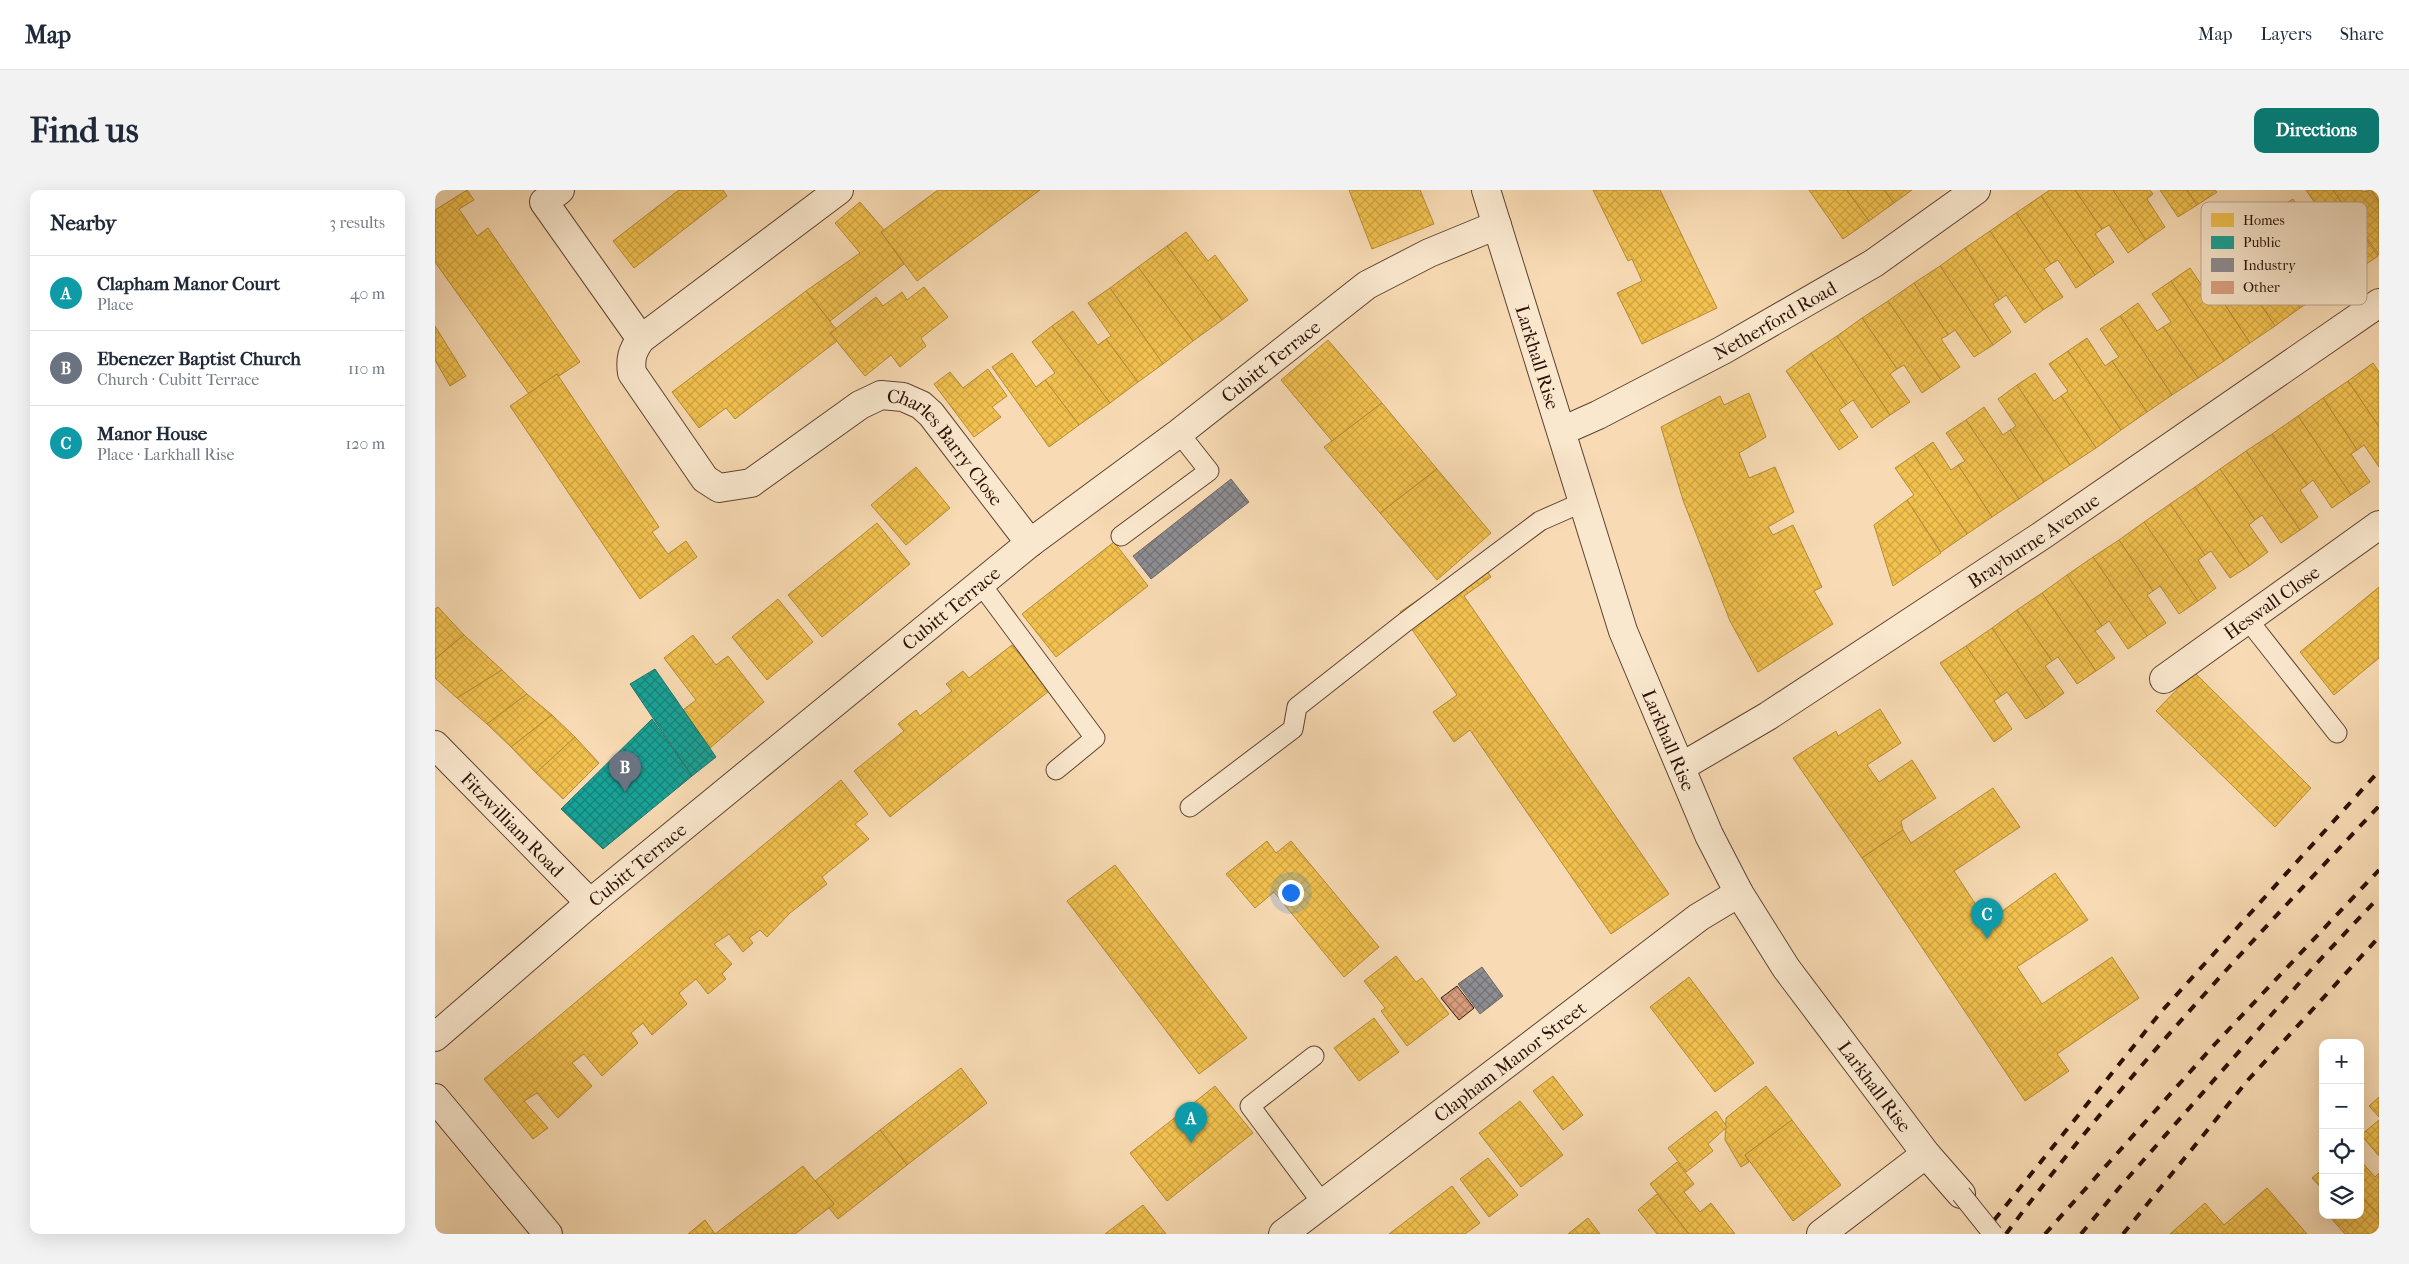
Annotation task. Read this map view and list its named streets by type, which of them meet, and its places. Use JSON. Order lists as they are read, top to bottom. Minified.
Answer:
{"streets":{"street":["Netherford Road","Larkhall Rise","Cubitt Terrace","Charles Barry Close","Brayburne Avenue","Heswall Close","Fitzwilliam Road","Clapham Manor Street"]},"crossings":[["Netherford Road","Larkhall Rise"],["Larkhall Rise","Cubitt Terrace"],["Larkhall Rise","Brayburne Avenue"],["Larkhall Rise","Clapham Manor Street"],["Cubitt Terrace","Charles Barry Close"],["Cubitt Terrace","Fitzwilliam Road"]],"legend":["Homes","Public","Industry","Other"],"page":{"header":"Map","nav":["Map","Layers","Share"],"buttons":"Directions","title":"Find us","heading":["Nearby","3 results"],"list":[{"mark":"A","name":"Clapham Manor Court","note":"Place","value":"40 m"},{"mark":"B","name":"Ebenezer Baptist Church","note":"Church · Cubitt Terrace","value":"110 m"},{"mark":"C","name":"Manor House","note":"Place · Larkhall Rise","value":"120 m"}],"pins":["B","C","A"],"map_buttons":["+","−"]}}
